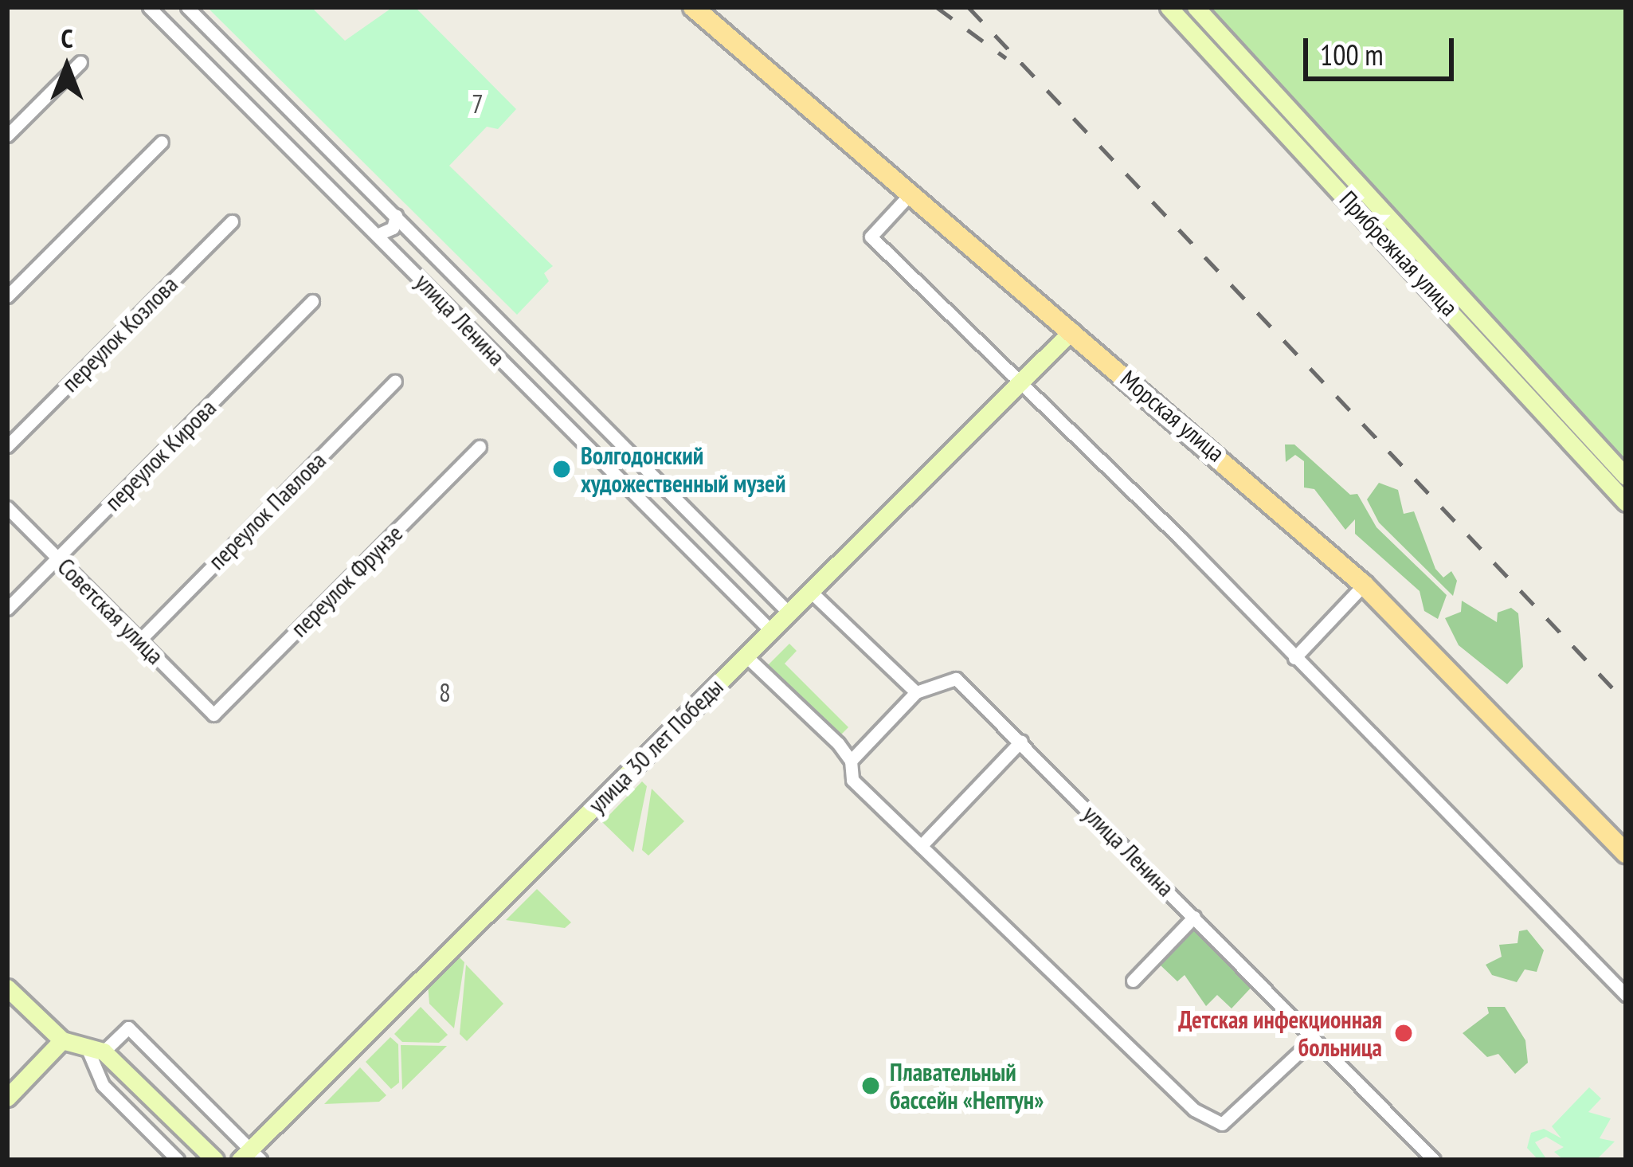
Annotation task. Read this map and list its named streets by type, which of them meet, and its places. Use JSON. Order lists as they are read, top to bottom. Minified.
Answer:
{"streets":{"main road":["Морская улица"],"street":["Прибрежная улица","улица Ленина","переулок Козлова","переулок Кирова","переулок Павлова","переулок Фрунзе","Советская улица","улица 30 лет Победы"]},"crossings":[["улица Ленина","улица 30 лет Победы"],["Морская улица","улица 30 лет Победы"],["переулок Кирова","Советская улица"],["переулок Павлова","Советская улица"],["переулок Фрунзе","Советская улица"]],"districts":["7","8"],"places":["Волгодонский художественный музей","Детская инфекционная больница","Плавательный бассейн «Нептун»"],"scale_bar":"100 m","north":"top"}
